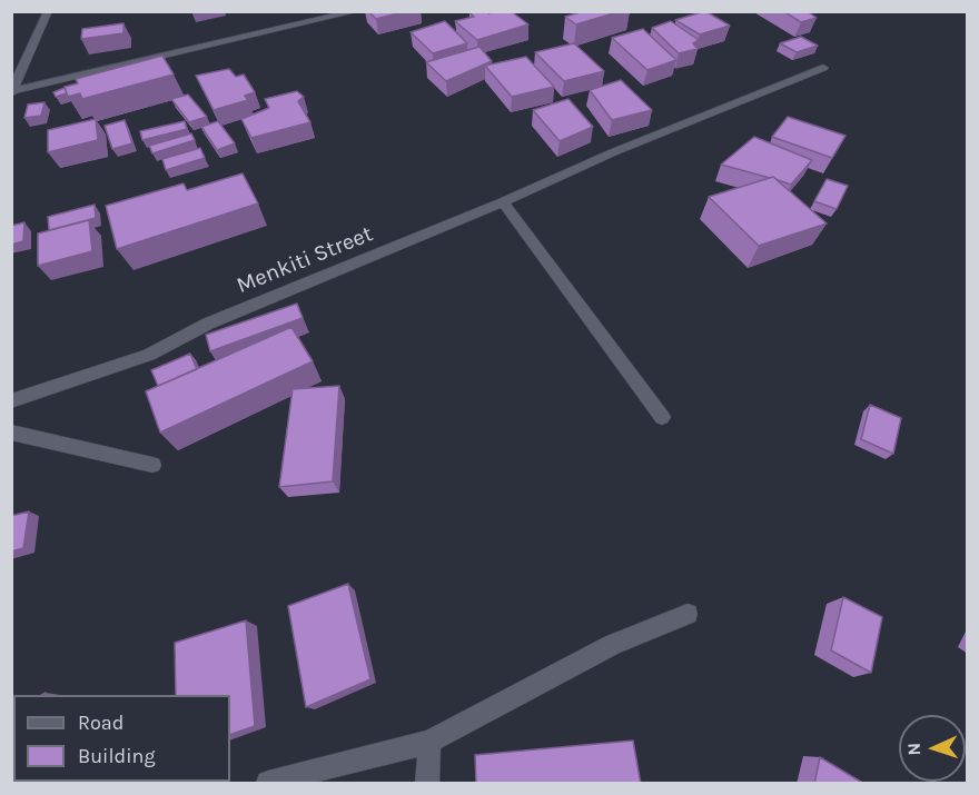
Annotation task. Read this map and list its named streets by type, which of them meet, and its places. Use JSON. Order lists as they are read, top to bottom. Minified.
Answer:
{"streets":{"street":["Menkiti Street"]},"legend":["Road","Building"],"north":"left"}
